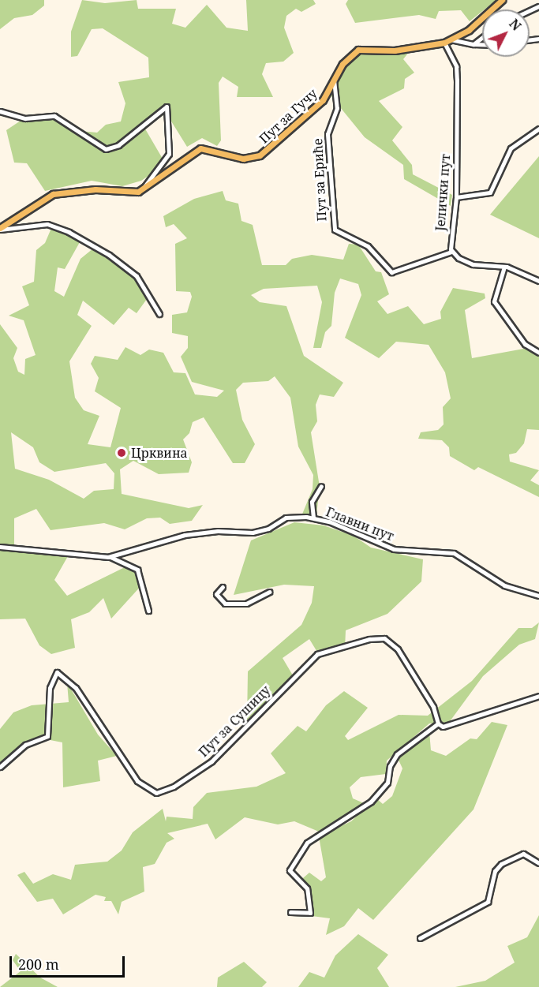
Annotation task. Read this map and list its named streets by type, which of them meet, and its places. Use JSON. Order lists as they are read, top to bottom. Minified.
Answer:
{"streets":{"main road":["Пут за Гучу"],"street":["Пут за Ериће","Јелички пут","Главни пут","Пут за Сушицу"]},"crossings":[["Пут за Гучу","Пут за Ериће"],["Пут за Гучу","Јелички пут"],["Пут за Ериће","Јелички пут"]],"places":["Црквина"],"scale_bar":"200 m","north":"top right"}
